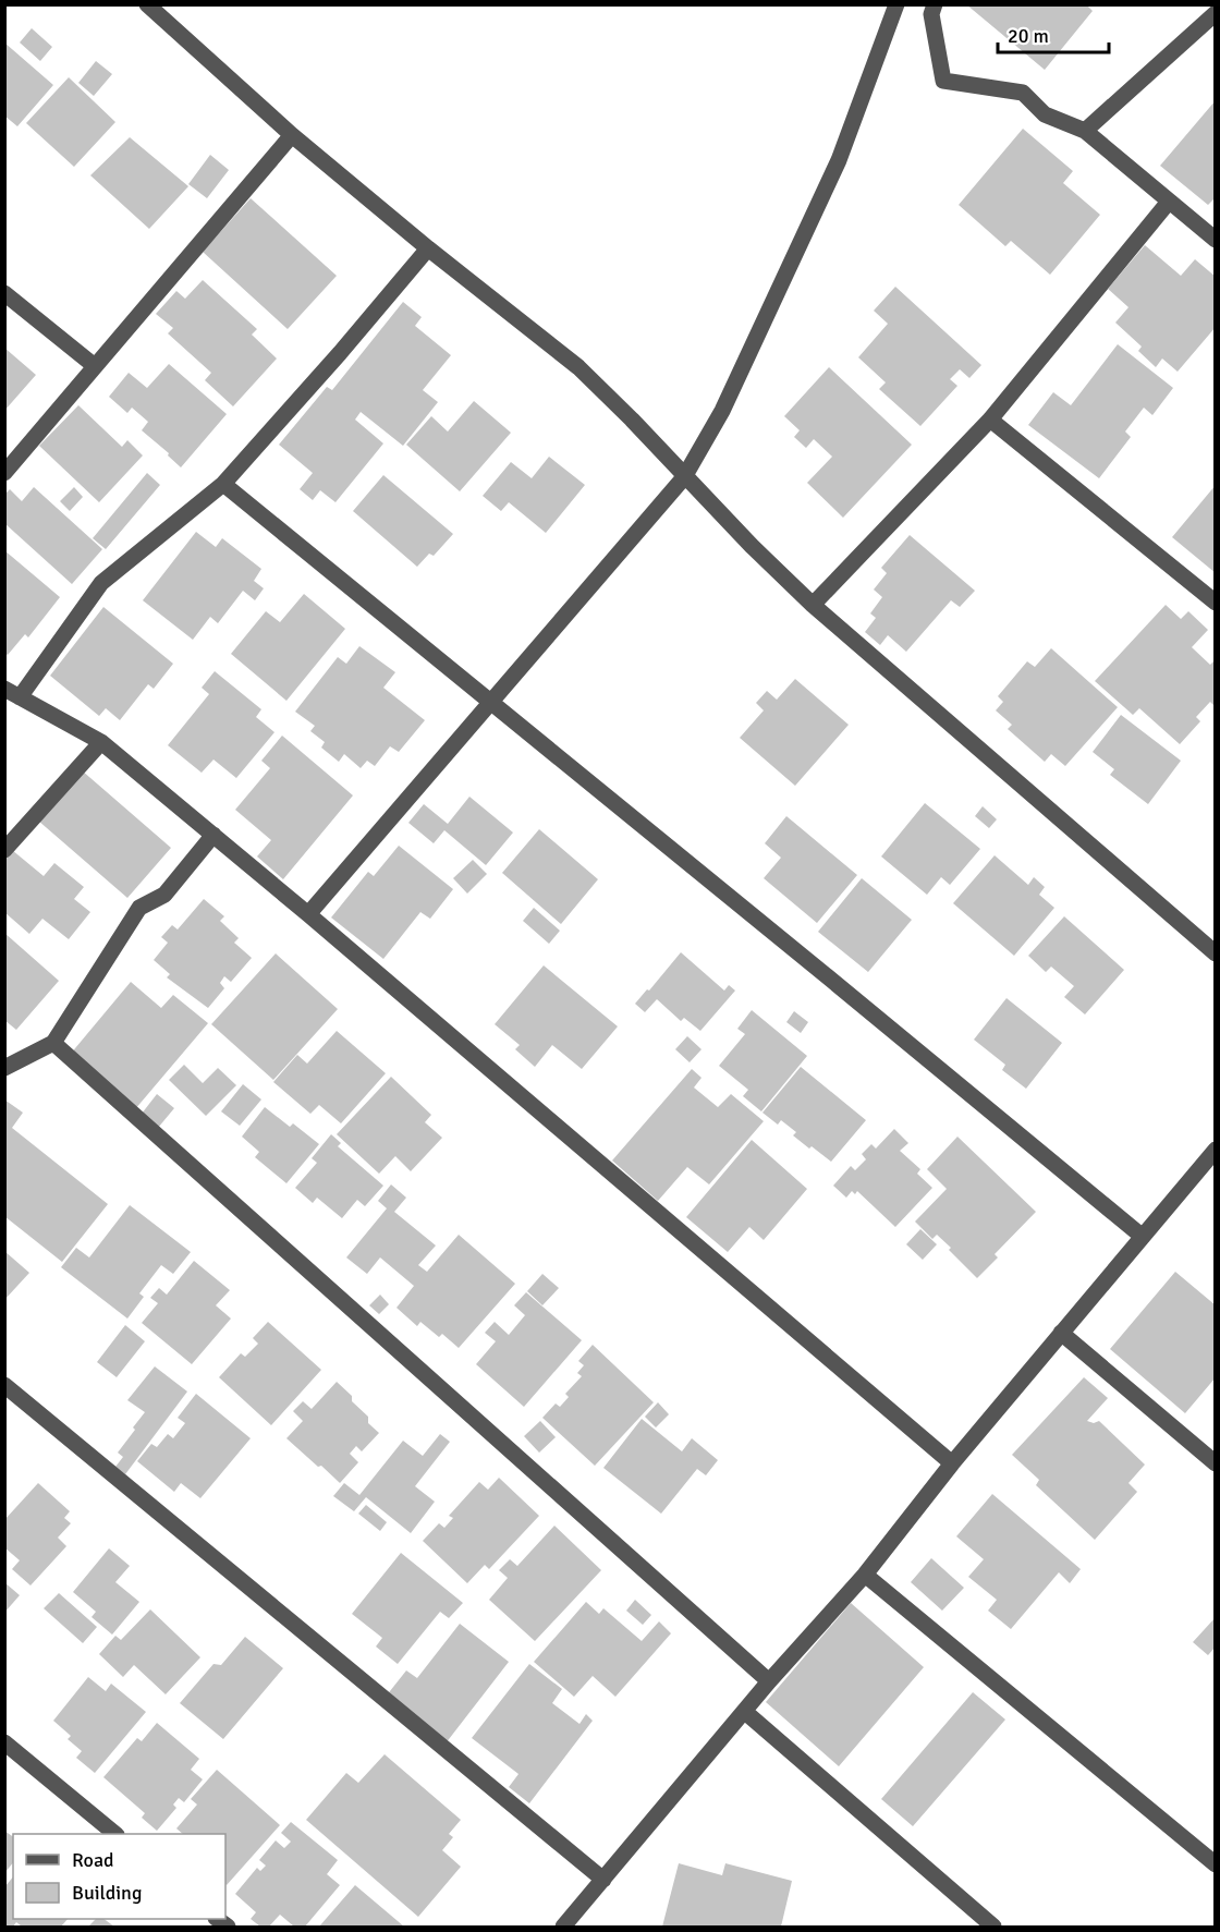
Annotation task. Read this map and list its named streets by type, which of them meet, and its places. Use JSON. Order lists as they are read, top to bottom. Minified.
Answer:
{"legend":["Road","Building"],"scale_bar":"20 m"}
